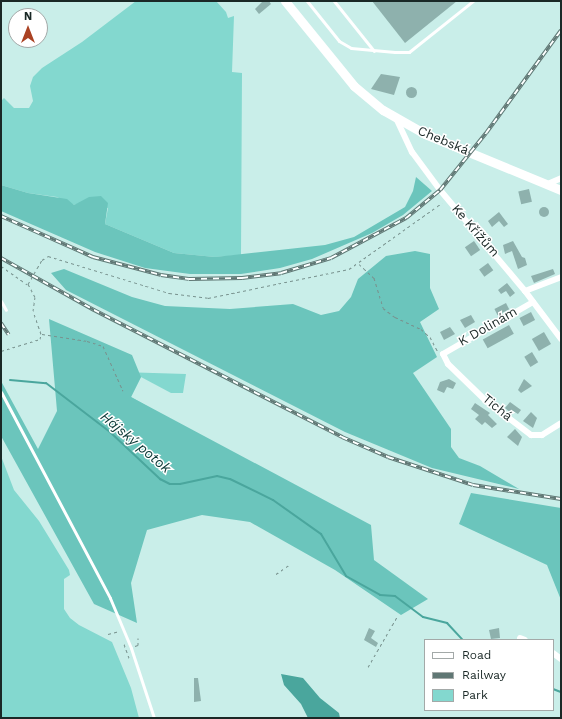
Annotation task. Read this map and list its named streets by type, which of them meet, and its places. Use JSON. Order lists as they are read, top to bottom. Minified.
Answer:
{"streets":{"street":["Chebská","Ke Křížům","K Dolinám","Tichá"]},"crossings":[["Chebská","Ke Křížům"],["Ke Křížům","K Dolinám"],["K Dolinám","Tichá"]],"water":["Hájský potok"],"legend":["Road","Railway","Park"],"north":"top"}
